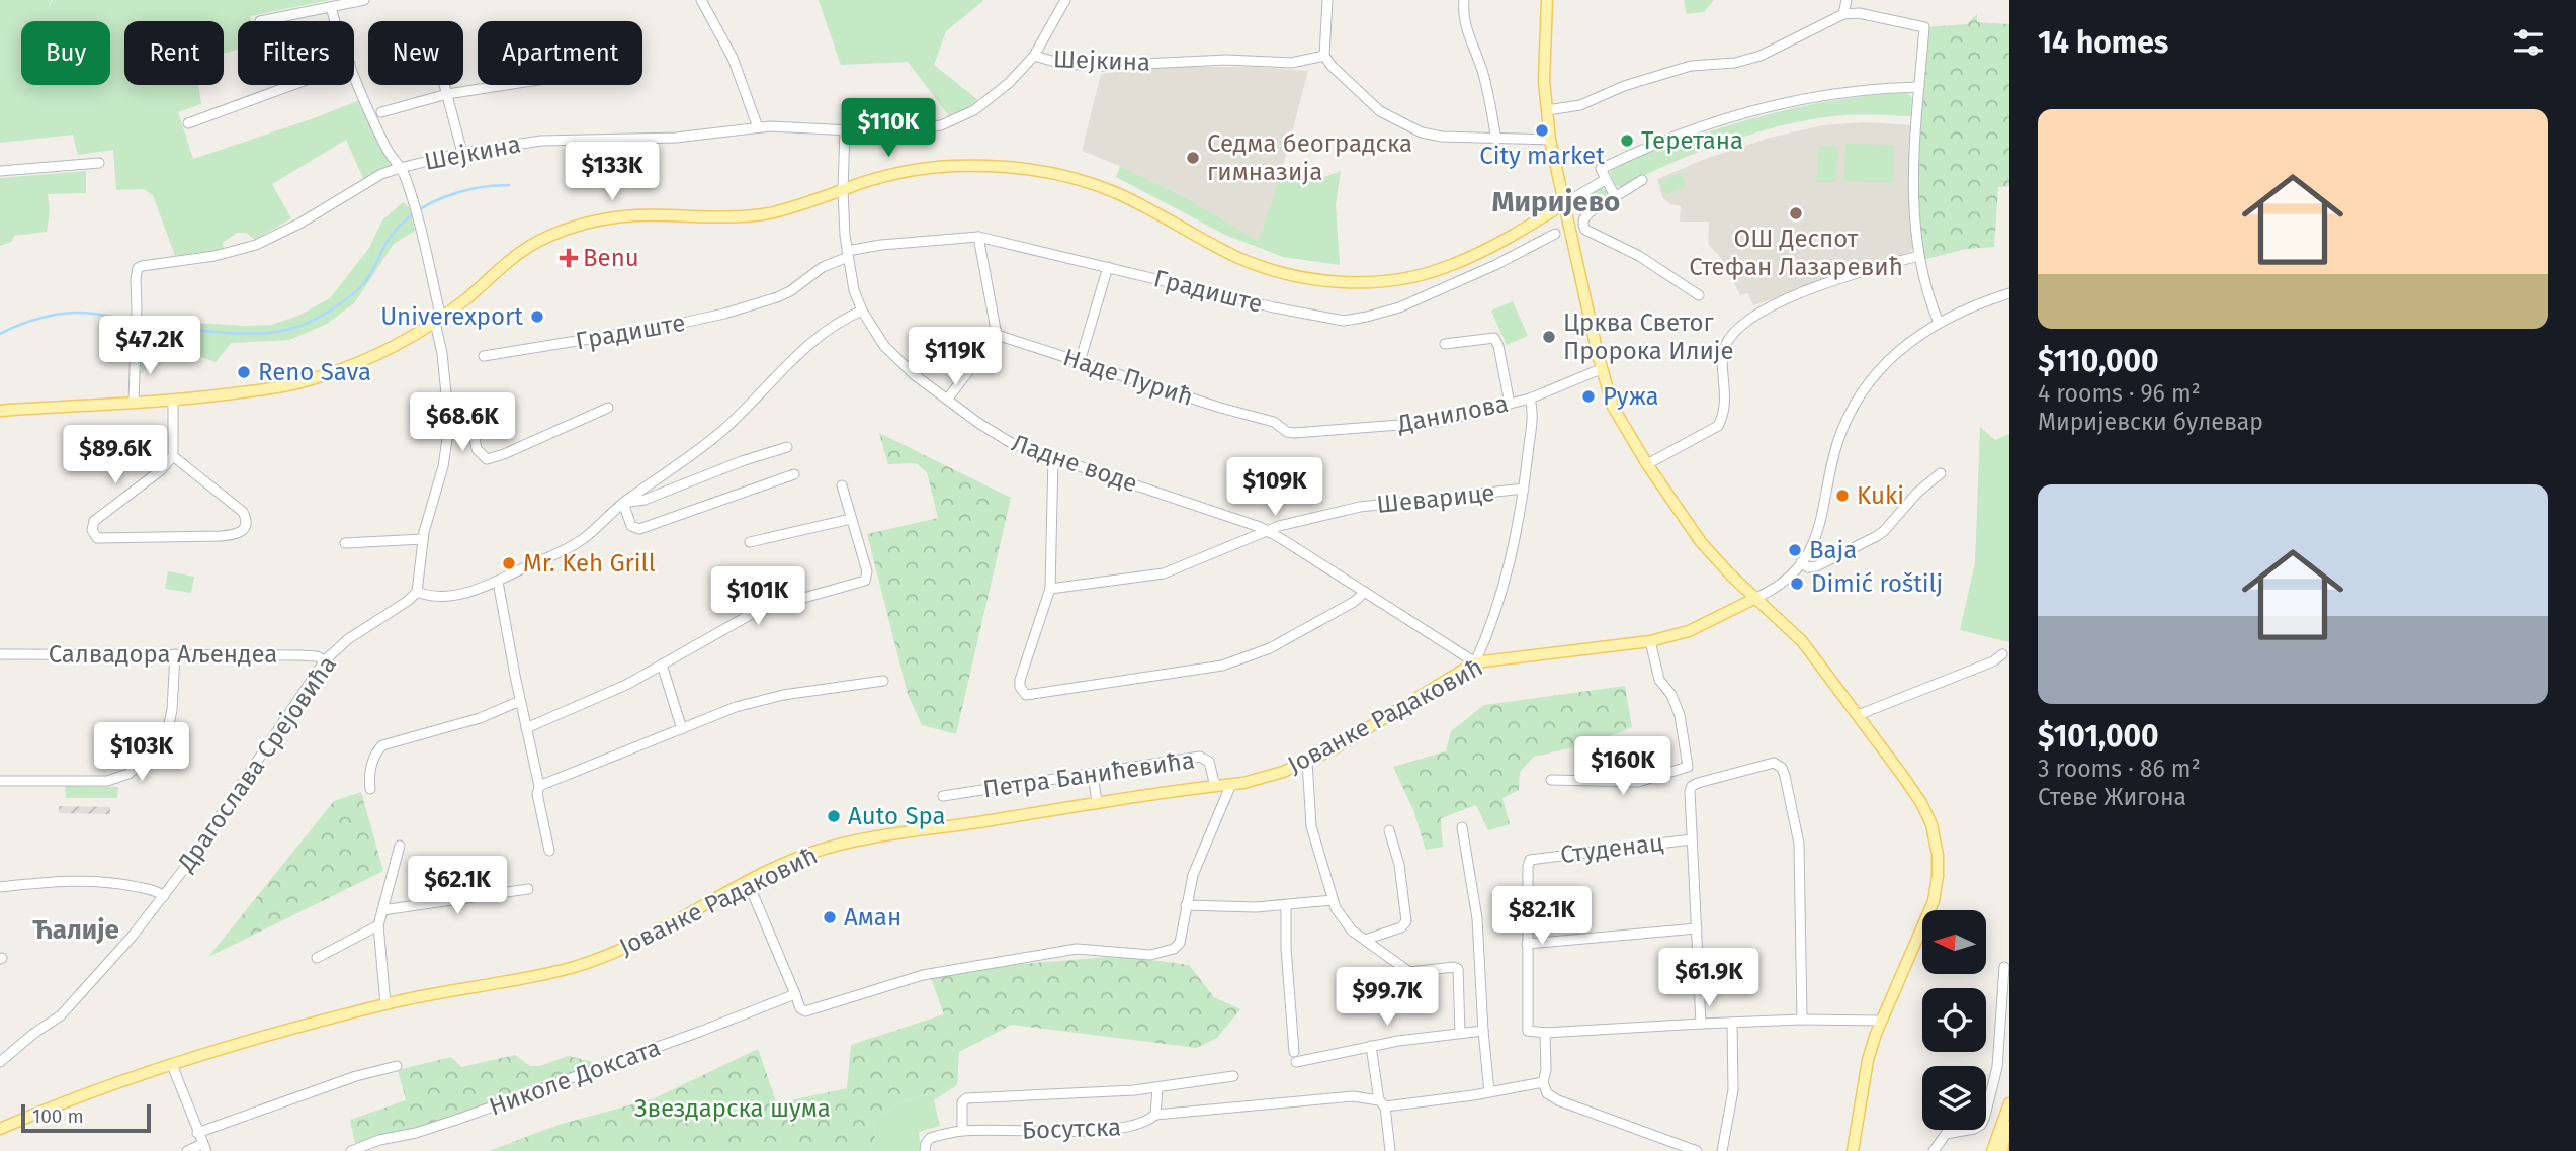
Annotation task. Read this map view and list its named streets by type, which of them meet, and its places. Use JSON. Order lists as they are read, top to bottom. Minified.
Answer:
{"streets":{"main road":["Јованке Радаковић"],"street":["Шејкина","Градиште","Наде Пурић","Данилова","Ладне воде","Шеварице","Салвадора Аљендеа","Драгослава Срејовића","Петра Банићевића","Студенац","Николе Доксата","Босутска"]},"crossings":[["Шејкина","Ладне воде"],["Градиште","Ладне воде"],["Наде Пурић","Данилова"],["Ладне воде","Шеварице"],["Ладне воде","Јованке Радаковић"],["Салвадора Аљендеа","Драгослава Срејовића"],["Јованке Радаковић","Петра Банићевића"]],"districts":["Миријево","Ћалије"],"parks":["Звездарска шума"],"places":{"other":["City market","Теретана","Седма београдска гимназија","ОШ Деспот Стефан Лазаревић","Univerexport","Црква Светог Пророка Илије","Reno Sava","Ружа","Kuki","Baja","Mr. Keh Grill","Dimić roštilj","Auto Spa","Аман"],"health":["Benu"]},"scale_bar":"100 m","north":"left","page":{"heading":"14 homes","chip":["Buy","Rent","Filters","New","Apartment"],"list":[{"name":"$110,000","note":"4 rooms · 96 m² · Миријевски булевар"},{"name":"$101,000","note":"3 rooms · 86 m² · Стеве Жигона"}],"price":["$110K","$133K","$47.2K","$119K","$68.6K","$89.6K","$109K","$101K","$103K","$160K","$62.1K","$82.1K","$61.9K","$99.7K"],"scale":"100 m"}}
